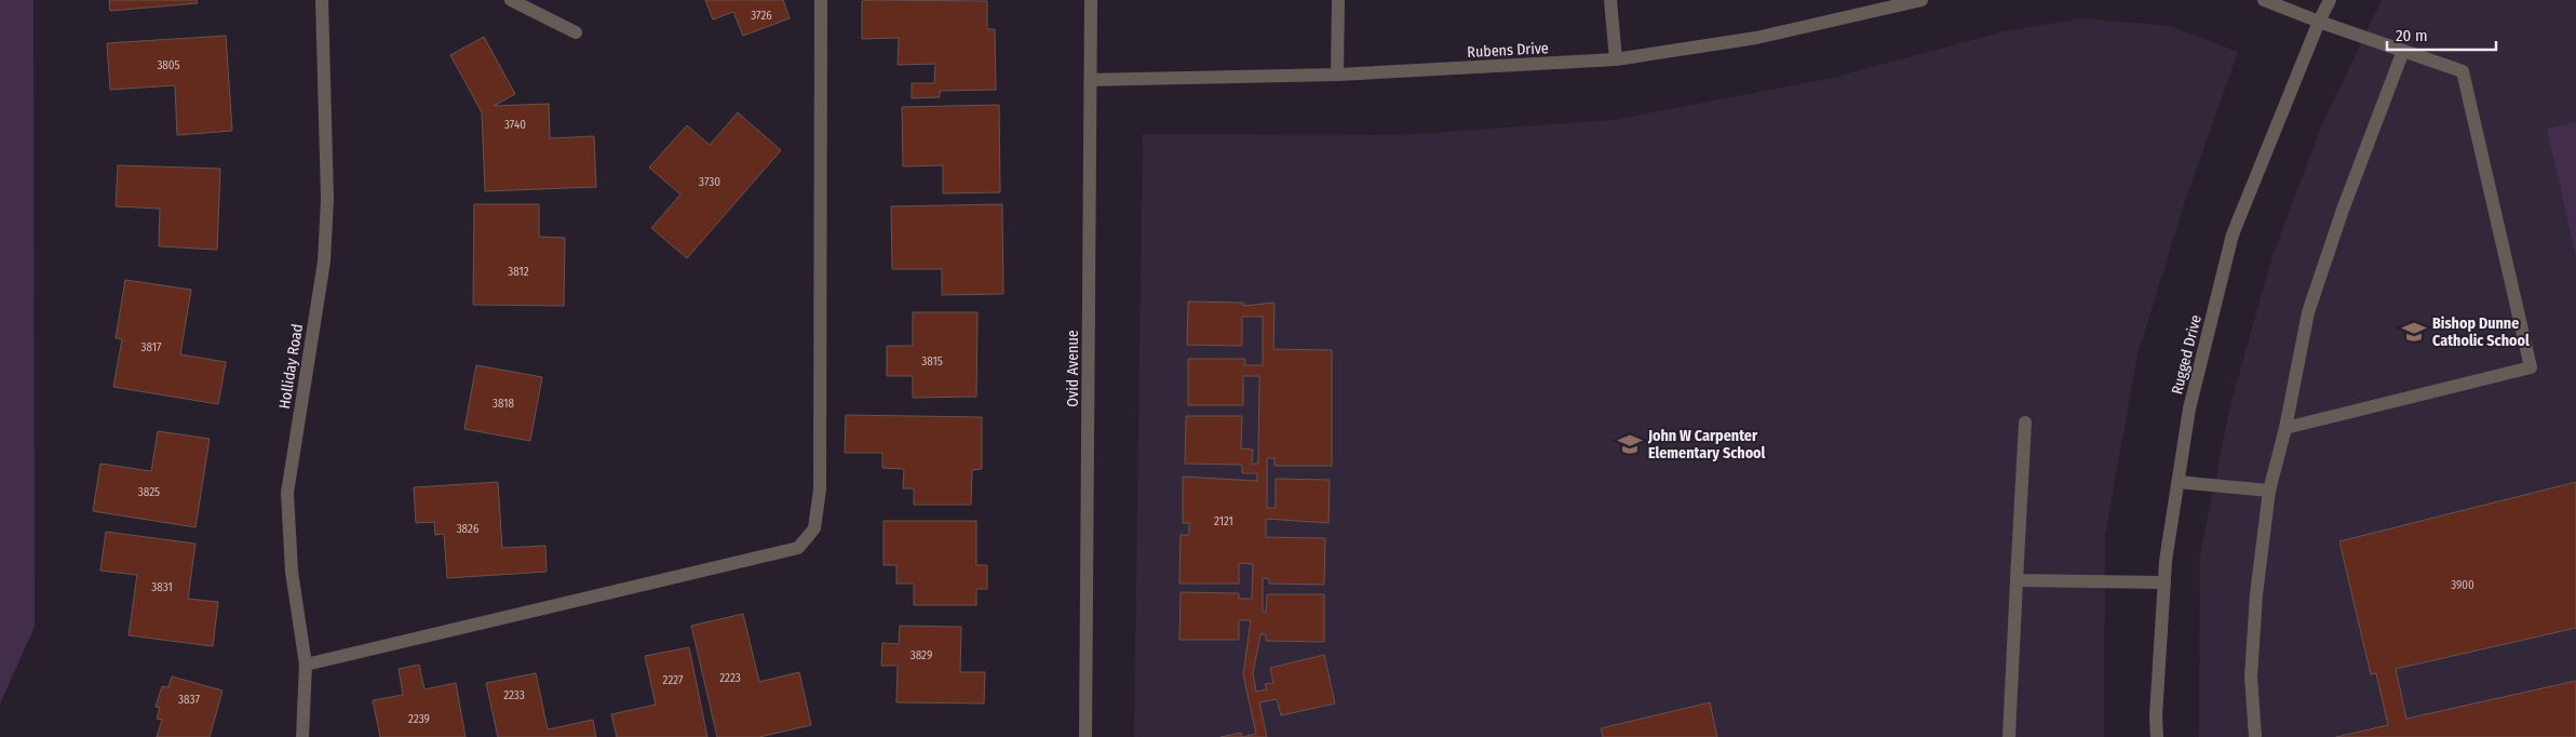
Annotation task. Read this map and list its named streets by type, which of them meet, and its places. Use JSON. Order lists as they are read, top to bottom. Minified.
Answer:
{"streets":{"street":["Rubens Drive","Rugged Drive","Holliday Road","Ovid Avenue"]},"crossings":[["Rubens Drive","Ovid Avenue"]],"places":{"school or university":["Bishop Dunne Catholic School","John W Carpenter Elementary School"]},"house_numbers":["3726","3805","3740","3730","3812","3817","3815","3818","3825","2121","3826","3900","3831","3829","2223","2227","2233","3837","2239"],"scale_bar":"20 m"}
